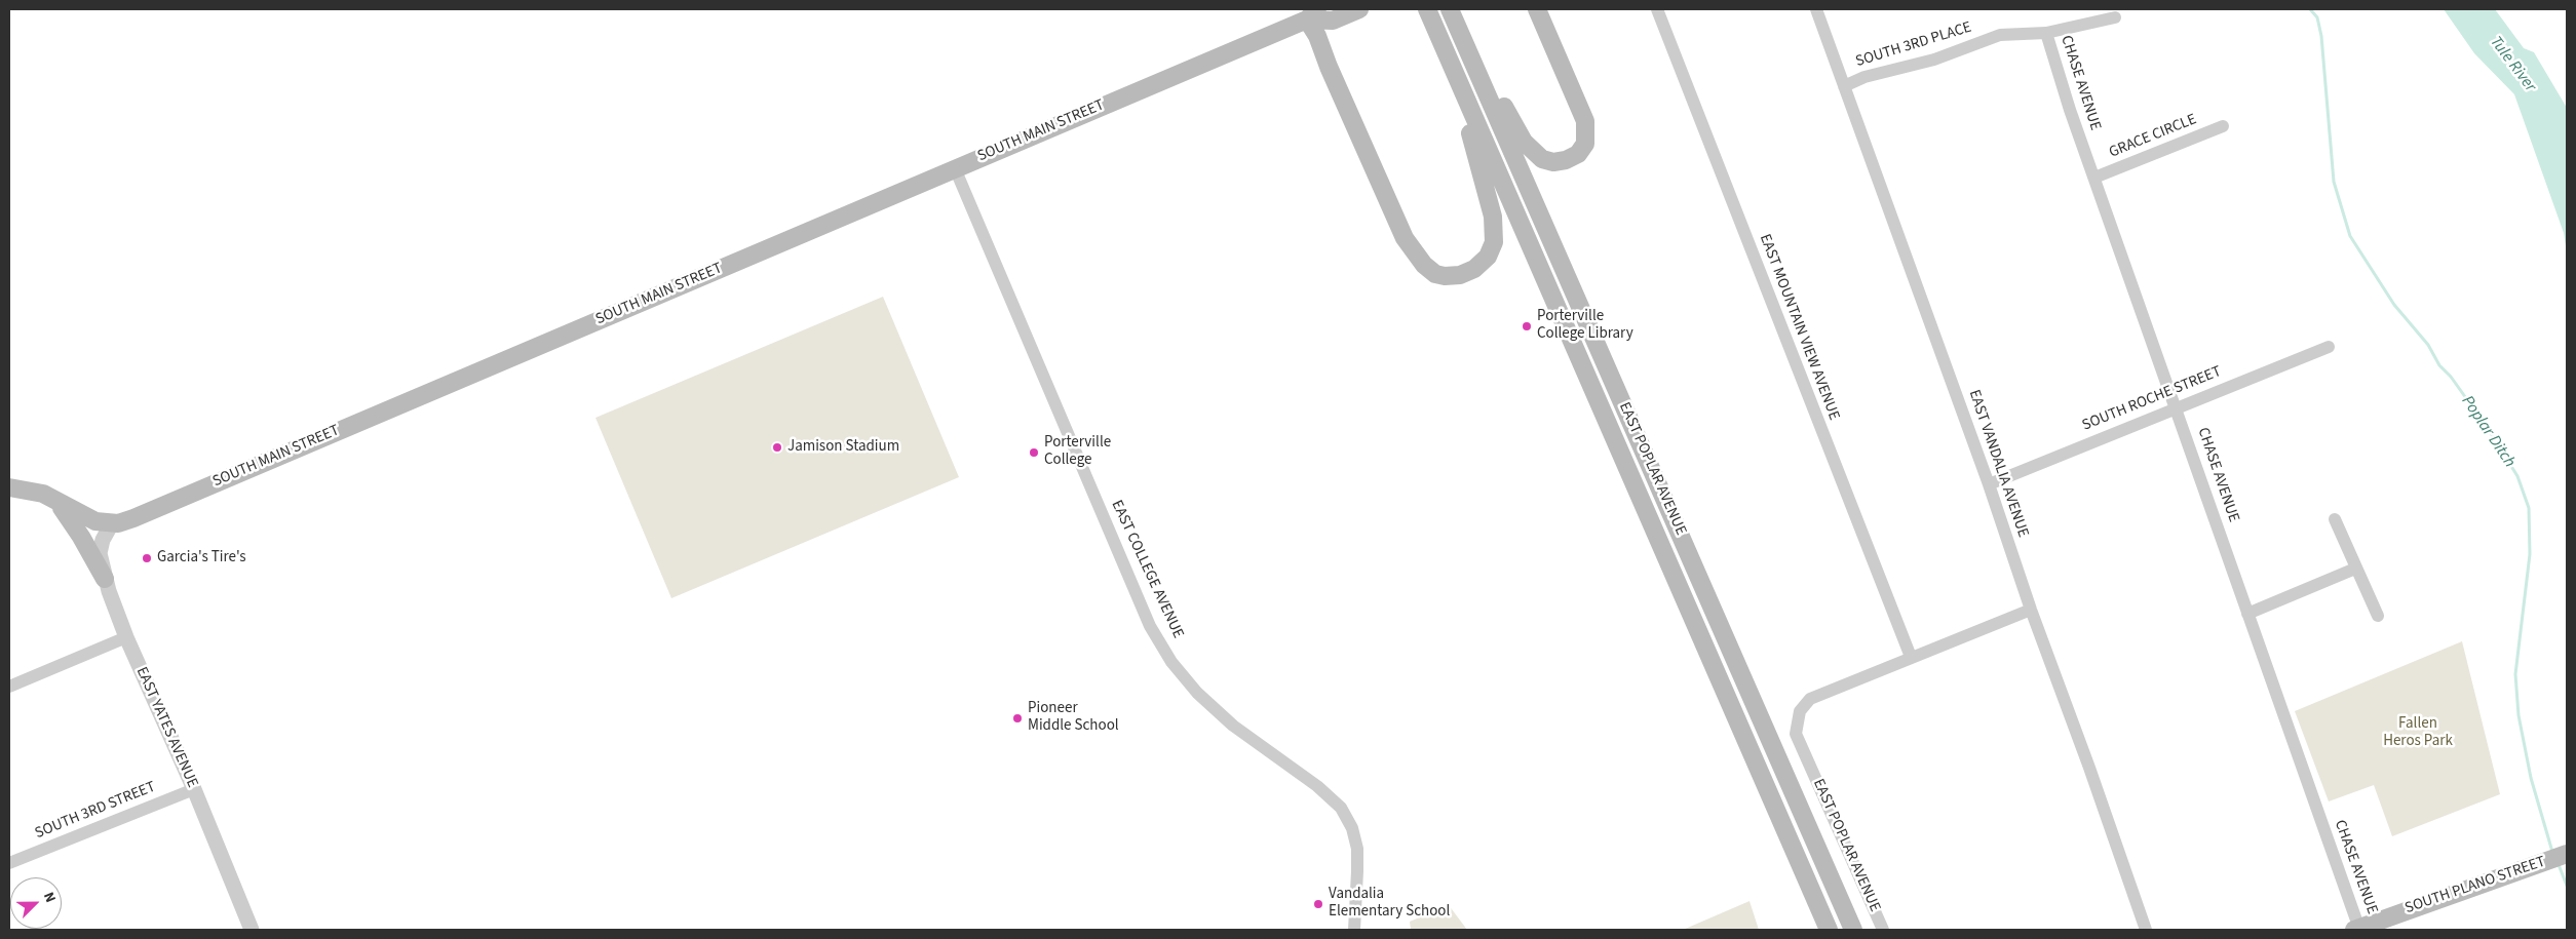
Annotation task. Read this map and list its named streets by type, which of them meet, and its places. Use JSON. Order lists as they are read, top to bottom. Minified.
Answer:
{"streets":{"main road":["SOUTH MAIN STREET","EAST POPLAR AVENUE","SOUTH PLANO STREET"],"street":["SOUTH 3RD PLACE","CHASE AVENUE","GRACE CIRCLE","EAST MOUNTAIN VIEW AVENUE","SOUTH ROCHE STREET","EAST VANDALIA AVENUE","EAST COLLEGE AVENUE","EAST YATES AVENUE","SOUTH 3RD STREET"]},"crossings":[["SOUTH 3RD PLACE","CHASE AVENUE"],["SOUTH 3RD PLACE","EAST VANDALIA AVENUE"],["CHASE AVENUE","GRACE CIRCLE"],["CHASE AVENUE","SOUTH ROCHE STREET"],["CHASE AVENUE","SOUTH PLANO STREET"],["SOUTH MAIN STREET","EAST COLLEGE AVENUE"],["SOUTH MAIN STREET","EAST YATES AVENUE"],["EAST MOUNTAIN VIEW AVENUE","EAST POPLAR AVENUE"],["SOUTH ROCHE STREET","EAST VANDALIA AVENUE"],["EAST YATES AVENUE","SOUTH 3RD STREET"]],"water":["Tule River","Poplar Ditch"],"parks":["Fallen Heros Park"],"places":["Porterville College Library","Jamison Stadium","Porterville College","Garcia's Tire's","Pioneer Middle School","Vandalia Elementary School"],"north":"top right"}
